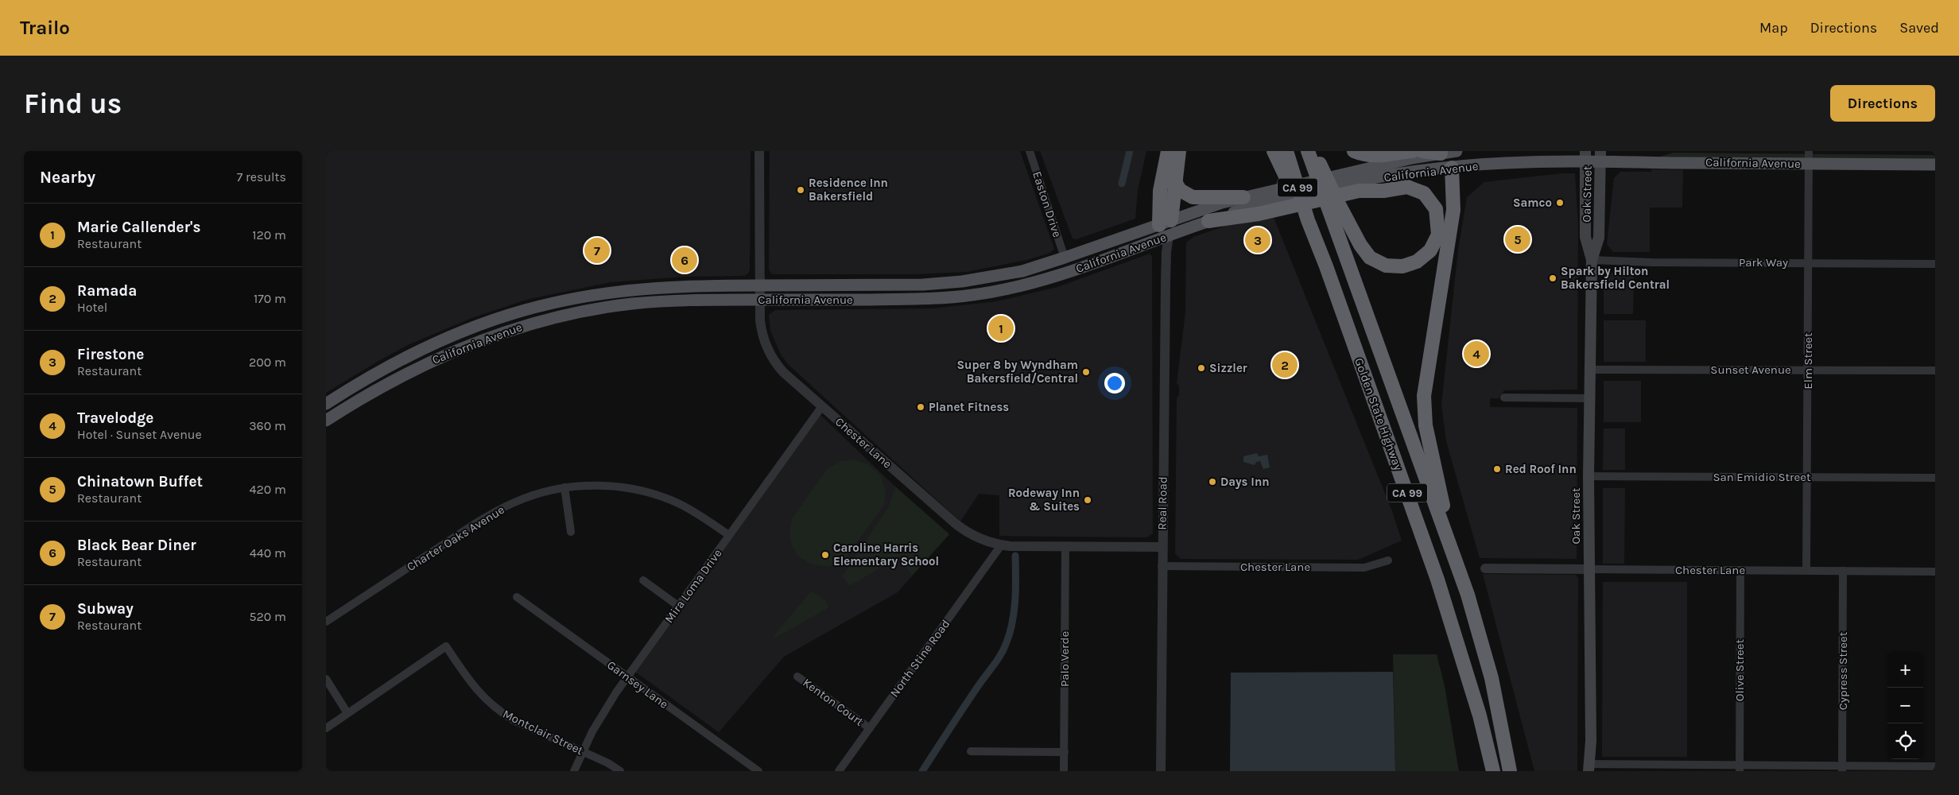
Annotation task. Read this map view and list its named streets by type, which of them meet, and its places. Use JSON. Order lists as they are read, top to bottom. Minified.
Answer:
{"streets":{"highway":["CA 99","Golden State Highway"],"main road":["California Avenue","Oak Street"],"street":["Easton Drive","Park Way","Elm Street","Sunset Avenue","Chester Lane","San Emidio Street","Real Road","Charter Oaks Avenue","Mira Loma Drive","North Stine Road","Palo Verde","Olive Street","Cypress Street","Garnsey Lane","Kenton Court","Montclair Street"]},"crossings":[["California Avenue","Oak Street"],["California Avenue","Easton Drive"],["California Avenue","Elm Street"],["California Avenue","Chester Lane"],["California Avenue","Real Road"],["Oak Street","Park Way"],["Oak Street","Sunset Avenue"],["Oak Street","Chester Lane"],["Oak Street","San Emidio Street"],["Park Way","Elm Street"],["Elm Street","Sunset Avenue"],["Elm Street","Chester Lane"],["Elm Street","San Emidio Street"],["Chester Lane","Real Road"],["Chester Lane","Mira Loma Drive"],["Chester Lane","North Stine Road"],["Chester Lane","Palo Verde"],["Chester Lane","Olive Street"],["Chester Lane","Cypress Street"],["Charter Oaks Avenue","Mira Loma Drive"],["Mira Loma Drive","Garnsey Lane"],["Mira Loma Drive","Montclair Street"],["North Stine Road","Kenton Court"]],"places":["Residence Inn Bakersfield","Samco","Spark by Hilton Bakersfield Central","Sizzler","Super 8 by Wyndham Bakersfield/Central","Planet Fitness","Red Roof Inn","Days Inn","Rodeway Inn & Suites","Caroline Harris Elementary School"],"page":{"header":"Trailo","nav":["Map","Directions","Saved"],"buttons":"Directions","title":"Find us","heading":["Nearby","7 results"],"list":[{"mark":"1","name":"Marie Callender's","note":"Restaurant","value":"120 m"},{"mark":"2","name":"Ramada","note":"Hotel","value":"170 m"},{"mark":"3","name":"Firestone","note":"Restaurant","value":"200 m"},{"mark":"4","name":"Travelodge","note":"Hotel · Sunset Avenue","value":"360 m"},{"mark":"5","name":"Chinatown Buffet","note":"Restaurant","value":"420 m"},{"mark":"6","name":"Black Bear Diner","note":"Restaurant","value":"440 m"},{"mark":"7","name":"Subway","note":"Restaurant","value":"520 m"}],"pins":["5","3","7","6","1","4","2"],"map_buttons":["+","−"]}}
